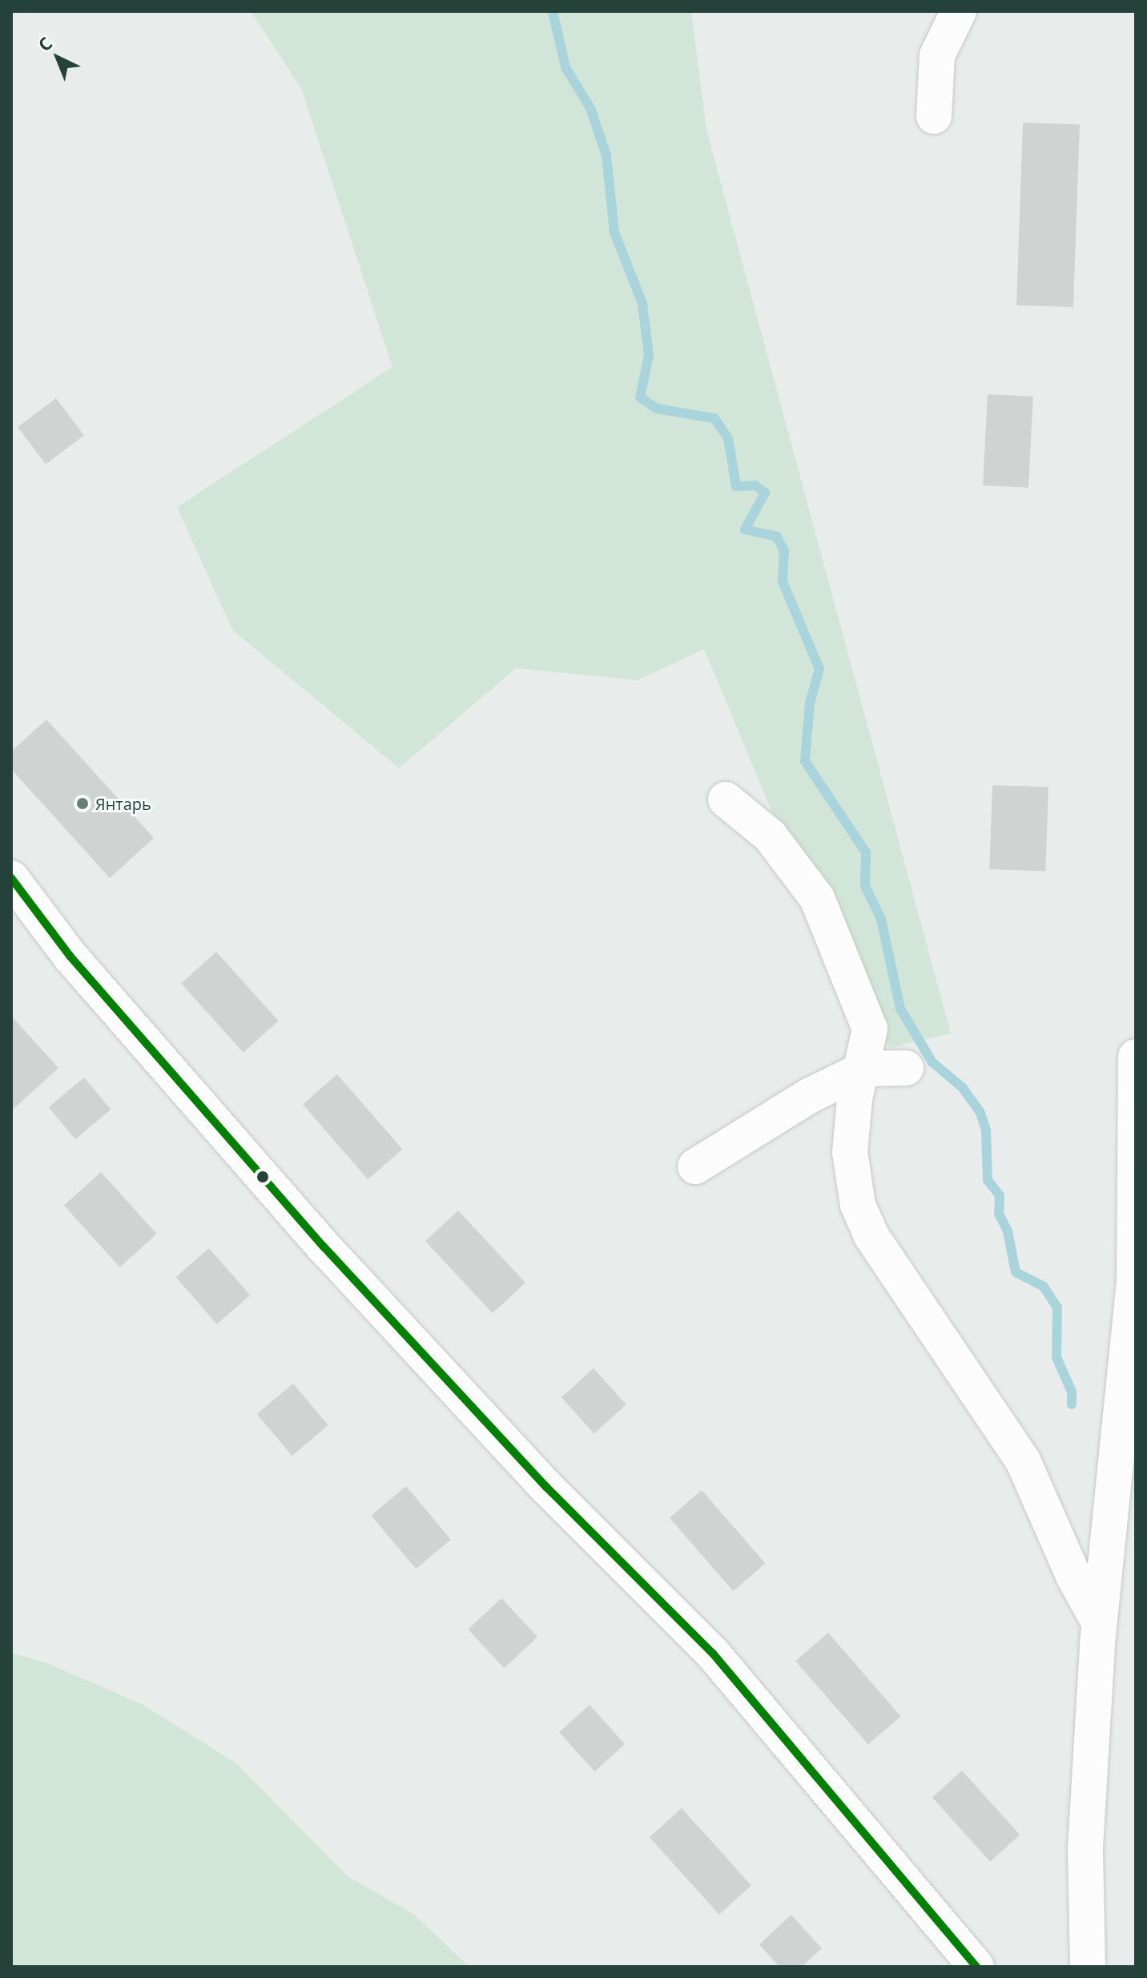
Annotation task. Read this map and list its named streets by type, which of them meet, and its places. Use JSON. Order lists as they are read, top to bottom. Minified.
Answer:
{"places":["Янтарь"],"north":"top left"}
